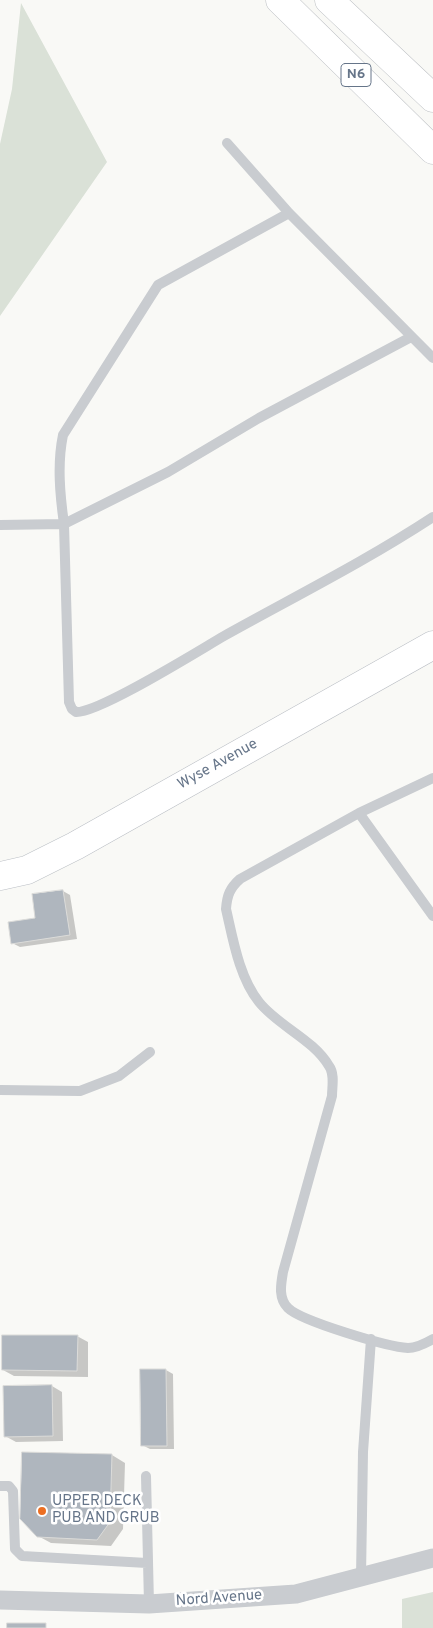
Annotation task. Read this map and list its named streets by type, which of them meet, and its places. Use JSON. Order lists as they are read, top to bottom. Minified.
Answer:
{"streets":{"main road":["N6","Wyse Avenue"],"street":["Nord Avenue"]},"places":["UPPER DECK PUB AND GRUB"]}
